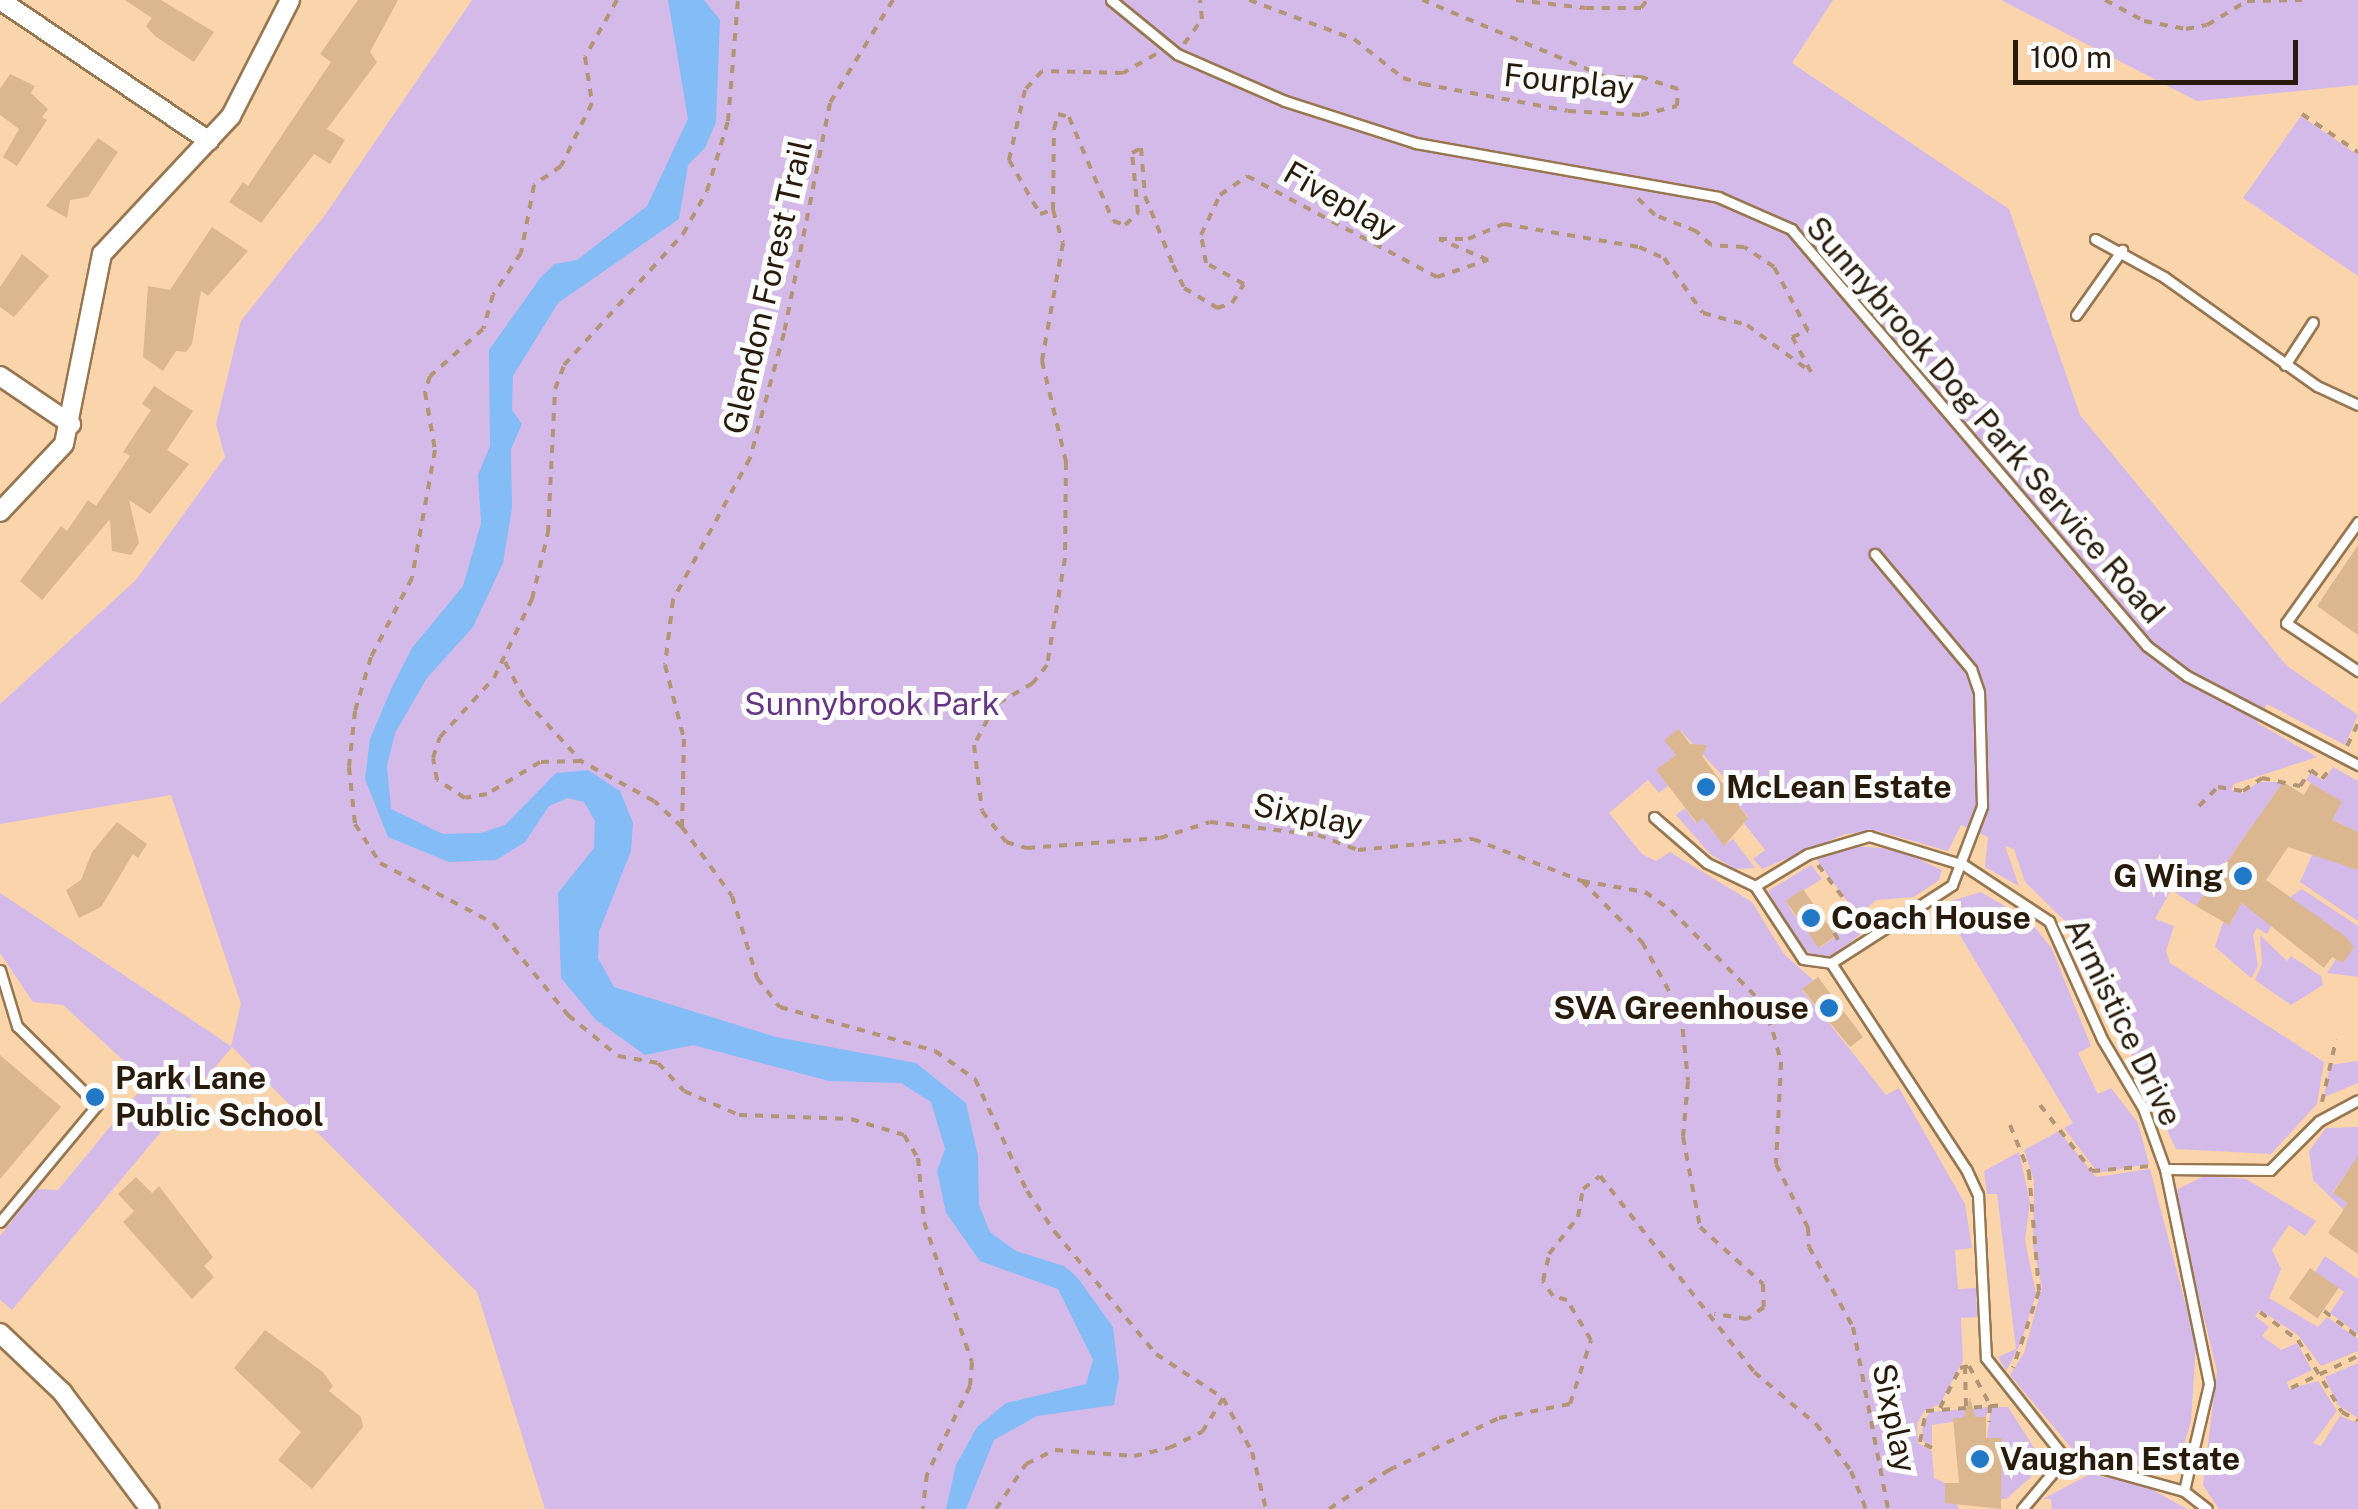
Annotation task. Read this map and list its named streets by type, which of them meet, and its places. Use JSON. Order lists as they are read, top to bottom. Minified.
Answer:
{"streets":{"lane":["Sunnybrook Dog Park Service Road","Armistice Drive"],"path":["Fourplay","Fiveplay","Glendon Forest Trail","Sixplay"]},"crossings":[["Fiveplay","Sunnybrook Dog Park Service Road"],["Fiveplay","Sixplay"]],"parks":["Sunnybrook Park"],"places":["McLean Estate","G Wing","Coach House","SVA Greenhouse","Park Lane Public School","Vaughan Estate"],"scale_bar":"100 m"}
